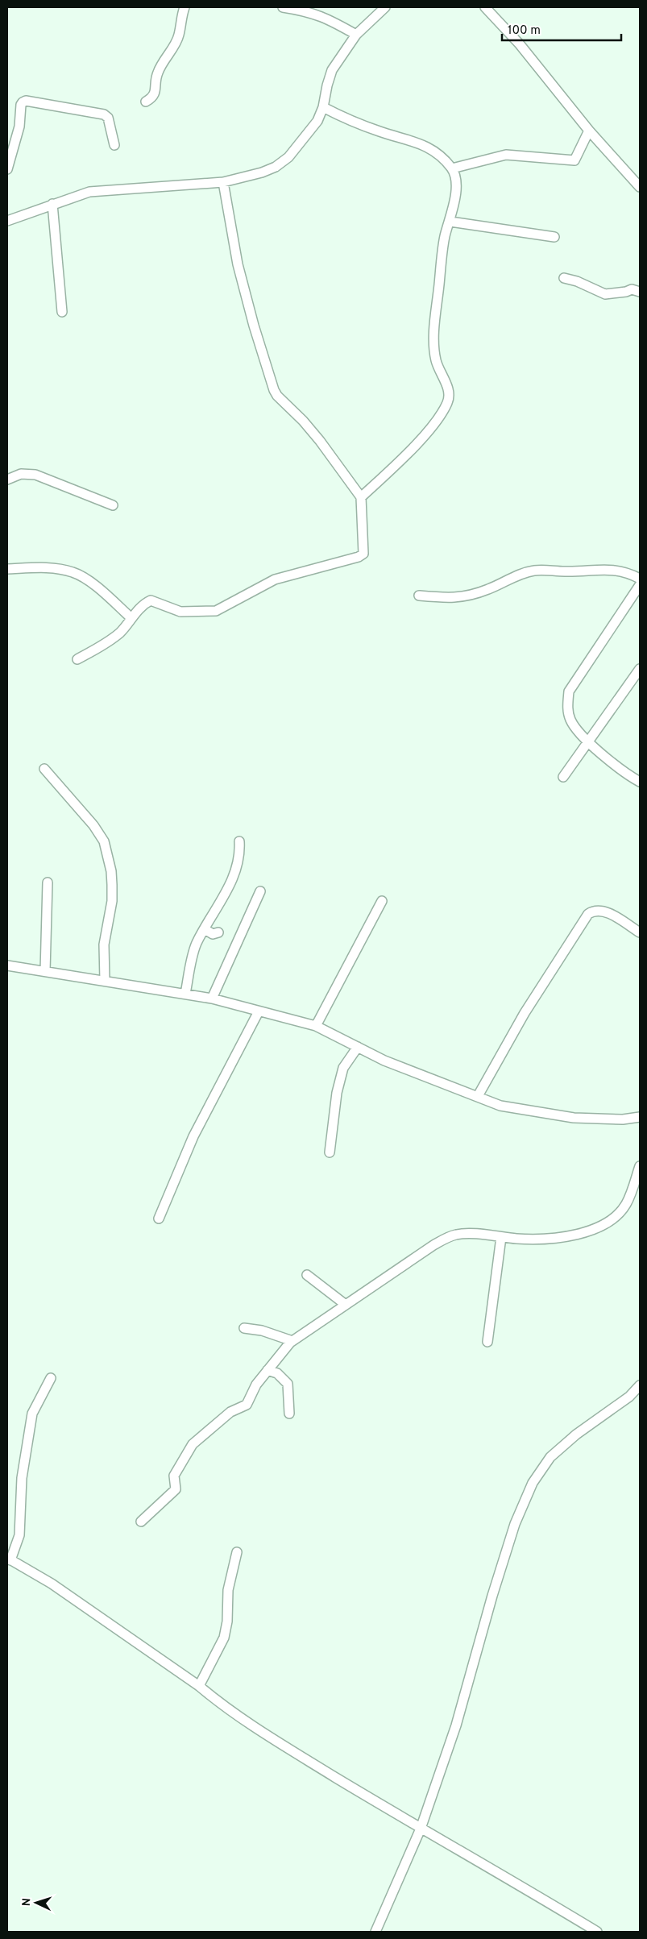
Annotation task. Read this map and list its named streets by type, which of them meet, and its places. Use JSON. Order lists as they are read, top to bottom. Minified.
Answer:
{"scale_bar":"100 m","north":"left"}
